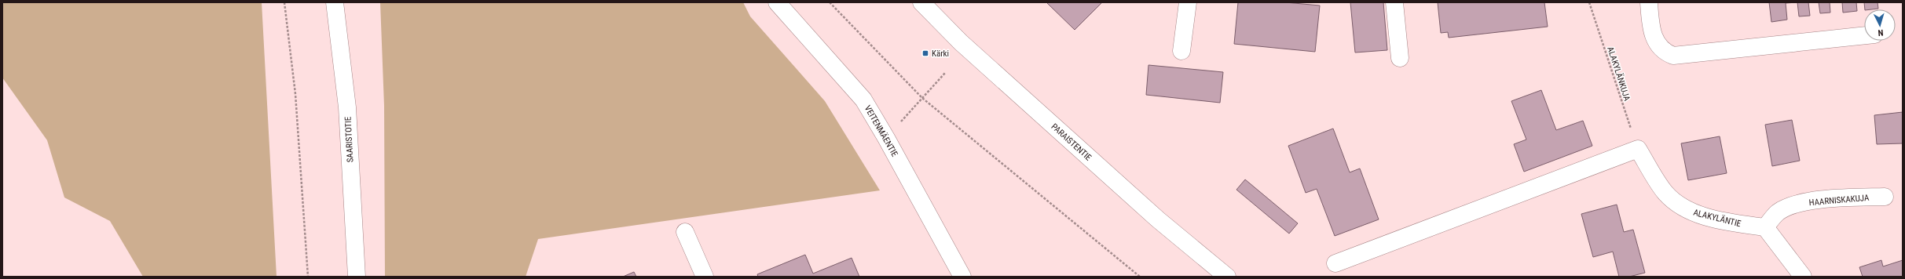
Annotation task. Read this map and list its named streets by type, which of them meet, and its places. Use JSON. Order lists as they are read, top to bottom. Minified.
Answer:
{"streets":{"street":["VEITENMÄENTIE","SAARISTOTIE","PARAISTENTIE","HAARNISKAKUJA","ALAKYLÄNTIE"],"path":["ALAKYLÄNKUJA"]},"crossings":[["ALAKYLÄNKUJA","ALAKYLÄNTIE"],["HAARNISKAKUJA","ALAKYLÄNTIE"]],"places":{"transit":["Kärki"]},"north":"bottom"}
